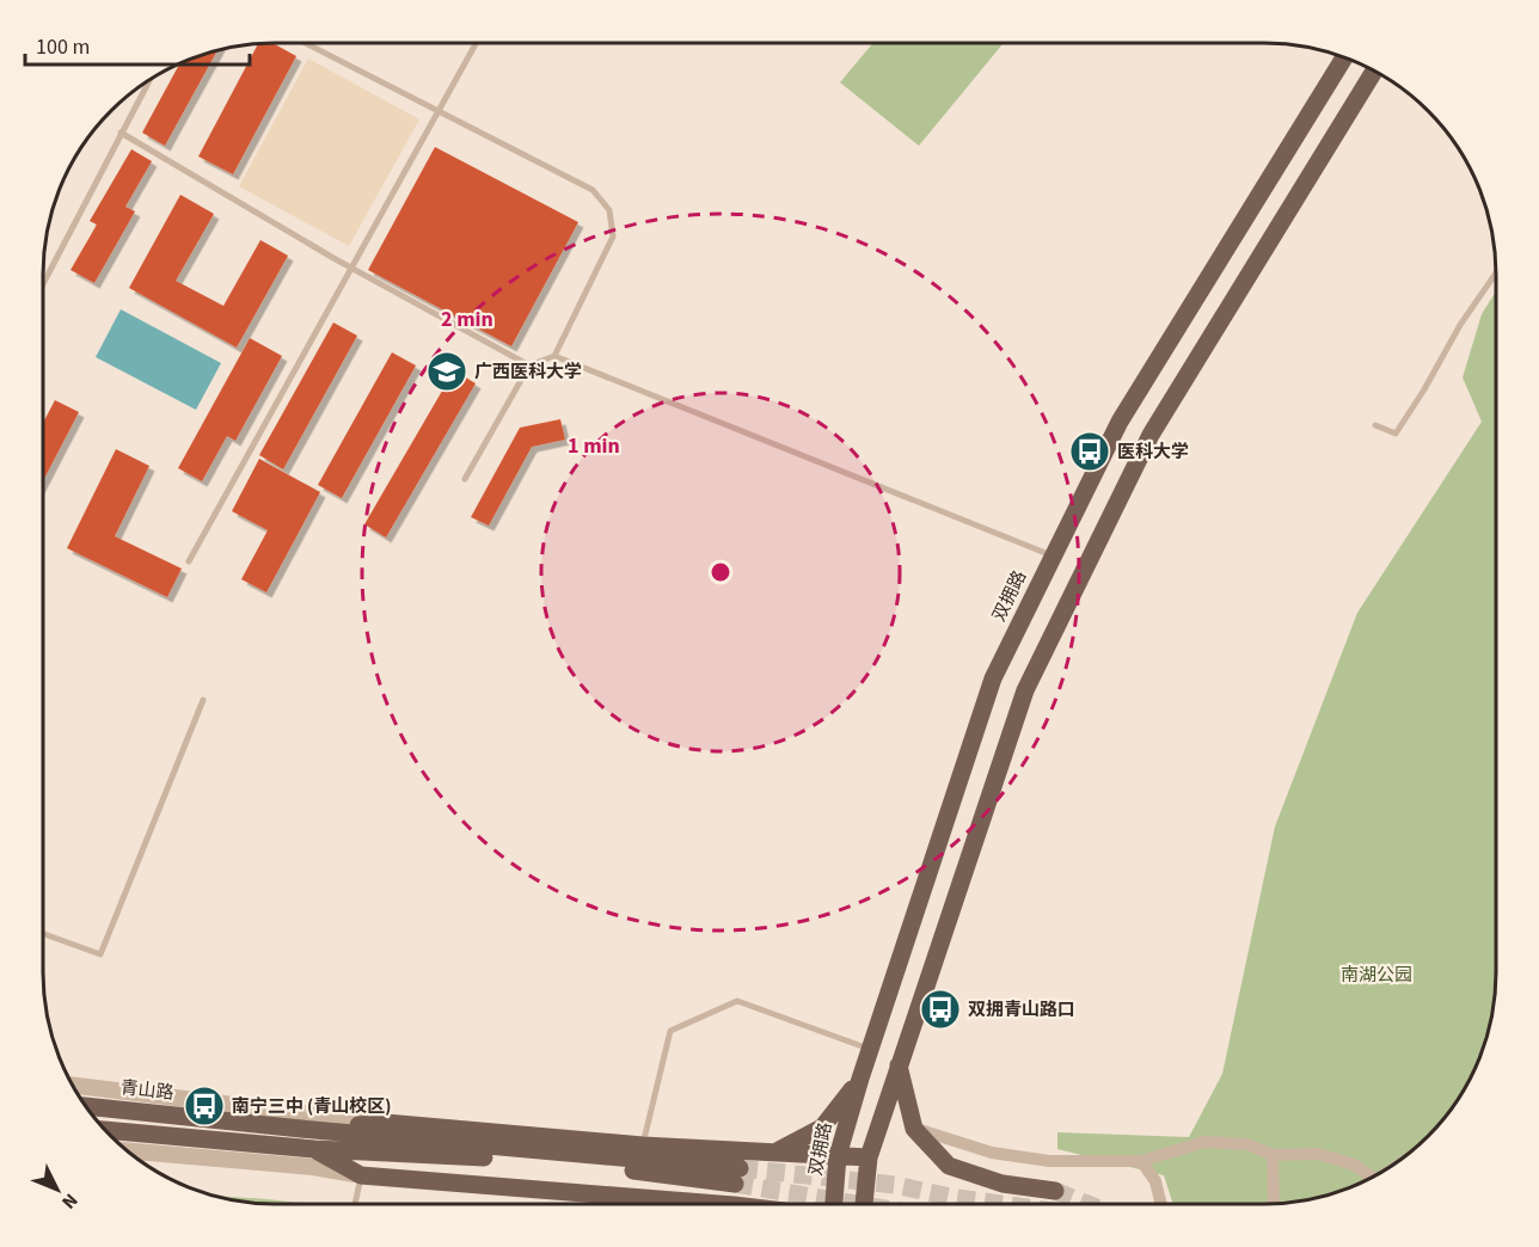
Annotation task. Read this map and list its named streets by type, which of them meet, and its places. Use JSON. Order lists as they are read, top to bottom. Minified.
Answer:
{"streets":{"main road":["双拥路","青山路"]},"parks":["南湖公园"],"places":{"school or university":["广西医科大学"],"bus stop":["医科大学","双拥青山路口","南宁三中 (青山校区)"]},"scale_bar":"100 m","north":"bottom right","rings":["2 min","1 min"]}
